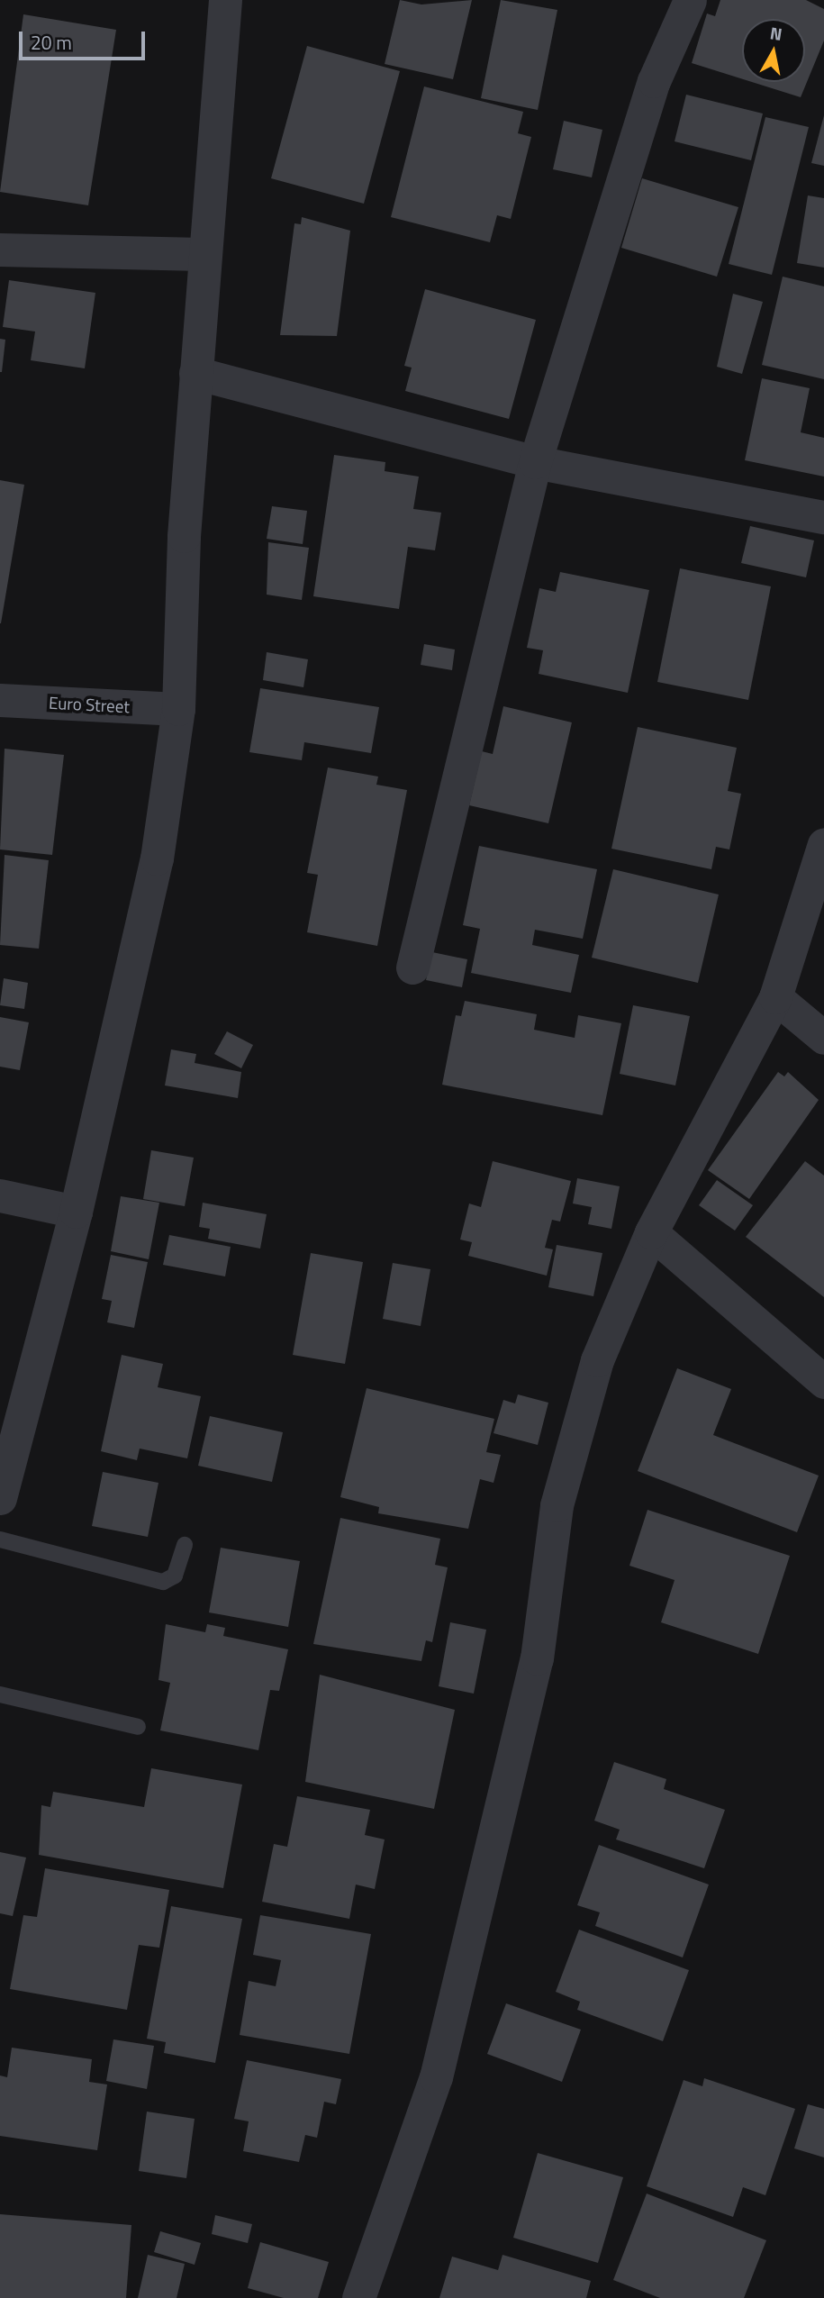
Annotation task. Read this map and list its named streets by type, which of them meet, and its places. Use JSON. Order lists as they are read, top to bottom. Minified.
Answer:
{"streets":{"street":["Euro Street"]},"scale_bar":"20 m","north":"top"}
